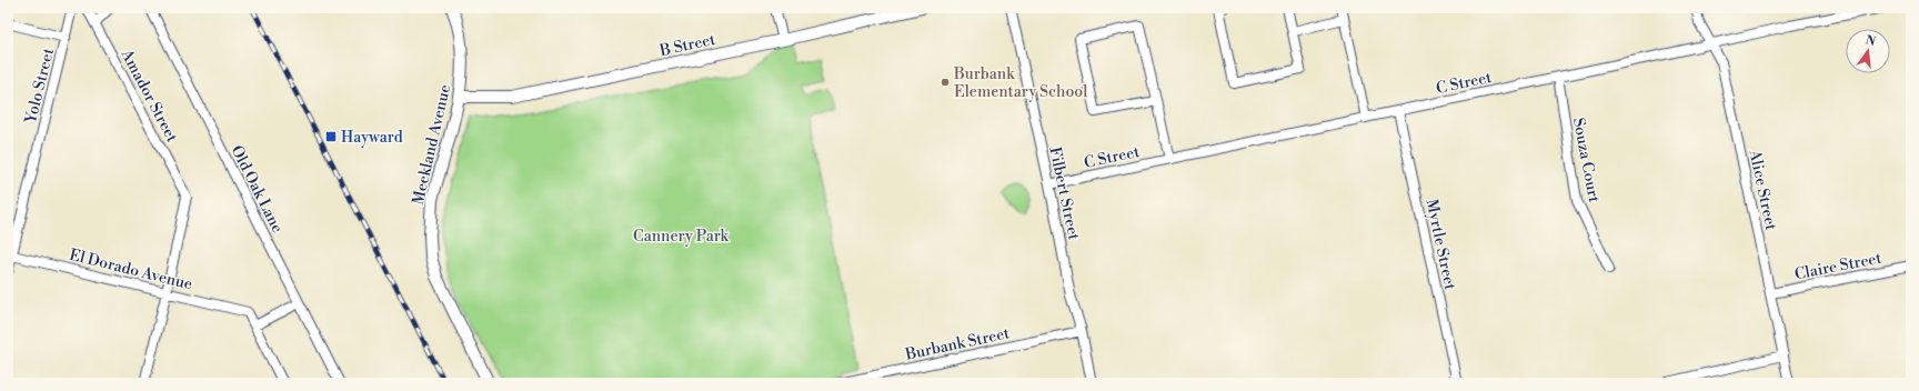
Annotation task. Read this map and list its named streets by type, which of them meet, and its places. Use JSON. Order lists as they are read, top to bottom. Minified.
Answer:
{"streets":{"street":["B Street","C Street","Yolo Street","Amador Street","Meekland Avenue","Souza Court","Old Oak Lane","Alice Street","Filbert Street","Myrtle Street","Claire Street","El Dorado Avenue","Burbank Street"]},"crossings":[["B Street","Meekland Avenue"],["C Street","Souza Court"],["C Street","Alice Street"],["C Street","Filbert Street"],["C Street","Myrtle Street"],["Yolo Street","El Dorado Avenue"],["Amador Street","El Dorado Avenue"],["Alice Street","Claire Street"],["Filbert Street","Burbank Street"]],"parks":["Cannery Park"],"places":{"other":["Burbank Elementary School"],"transit":["Hayward"]},"north":"top"}
